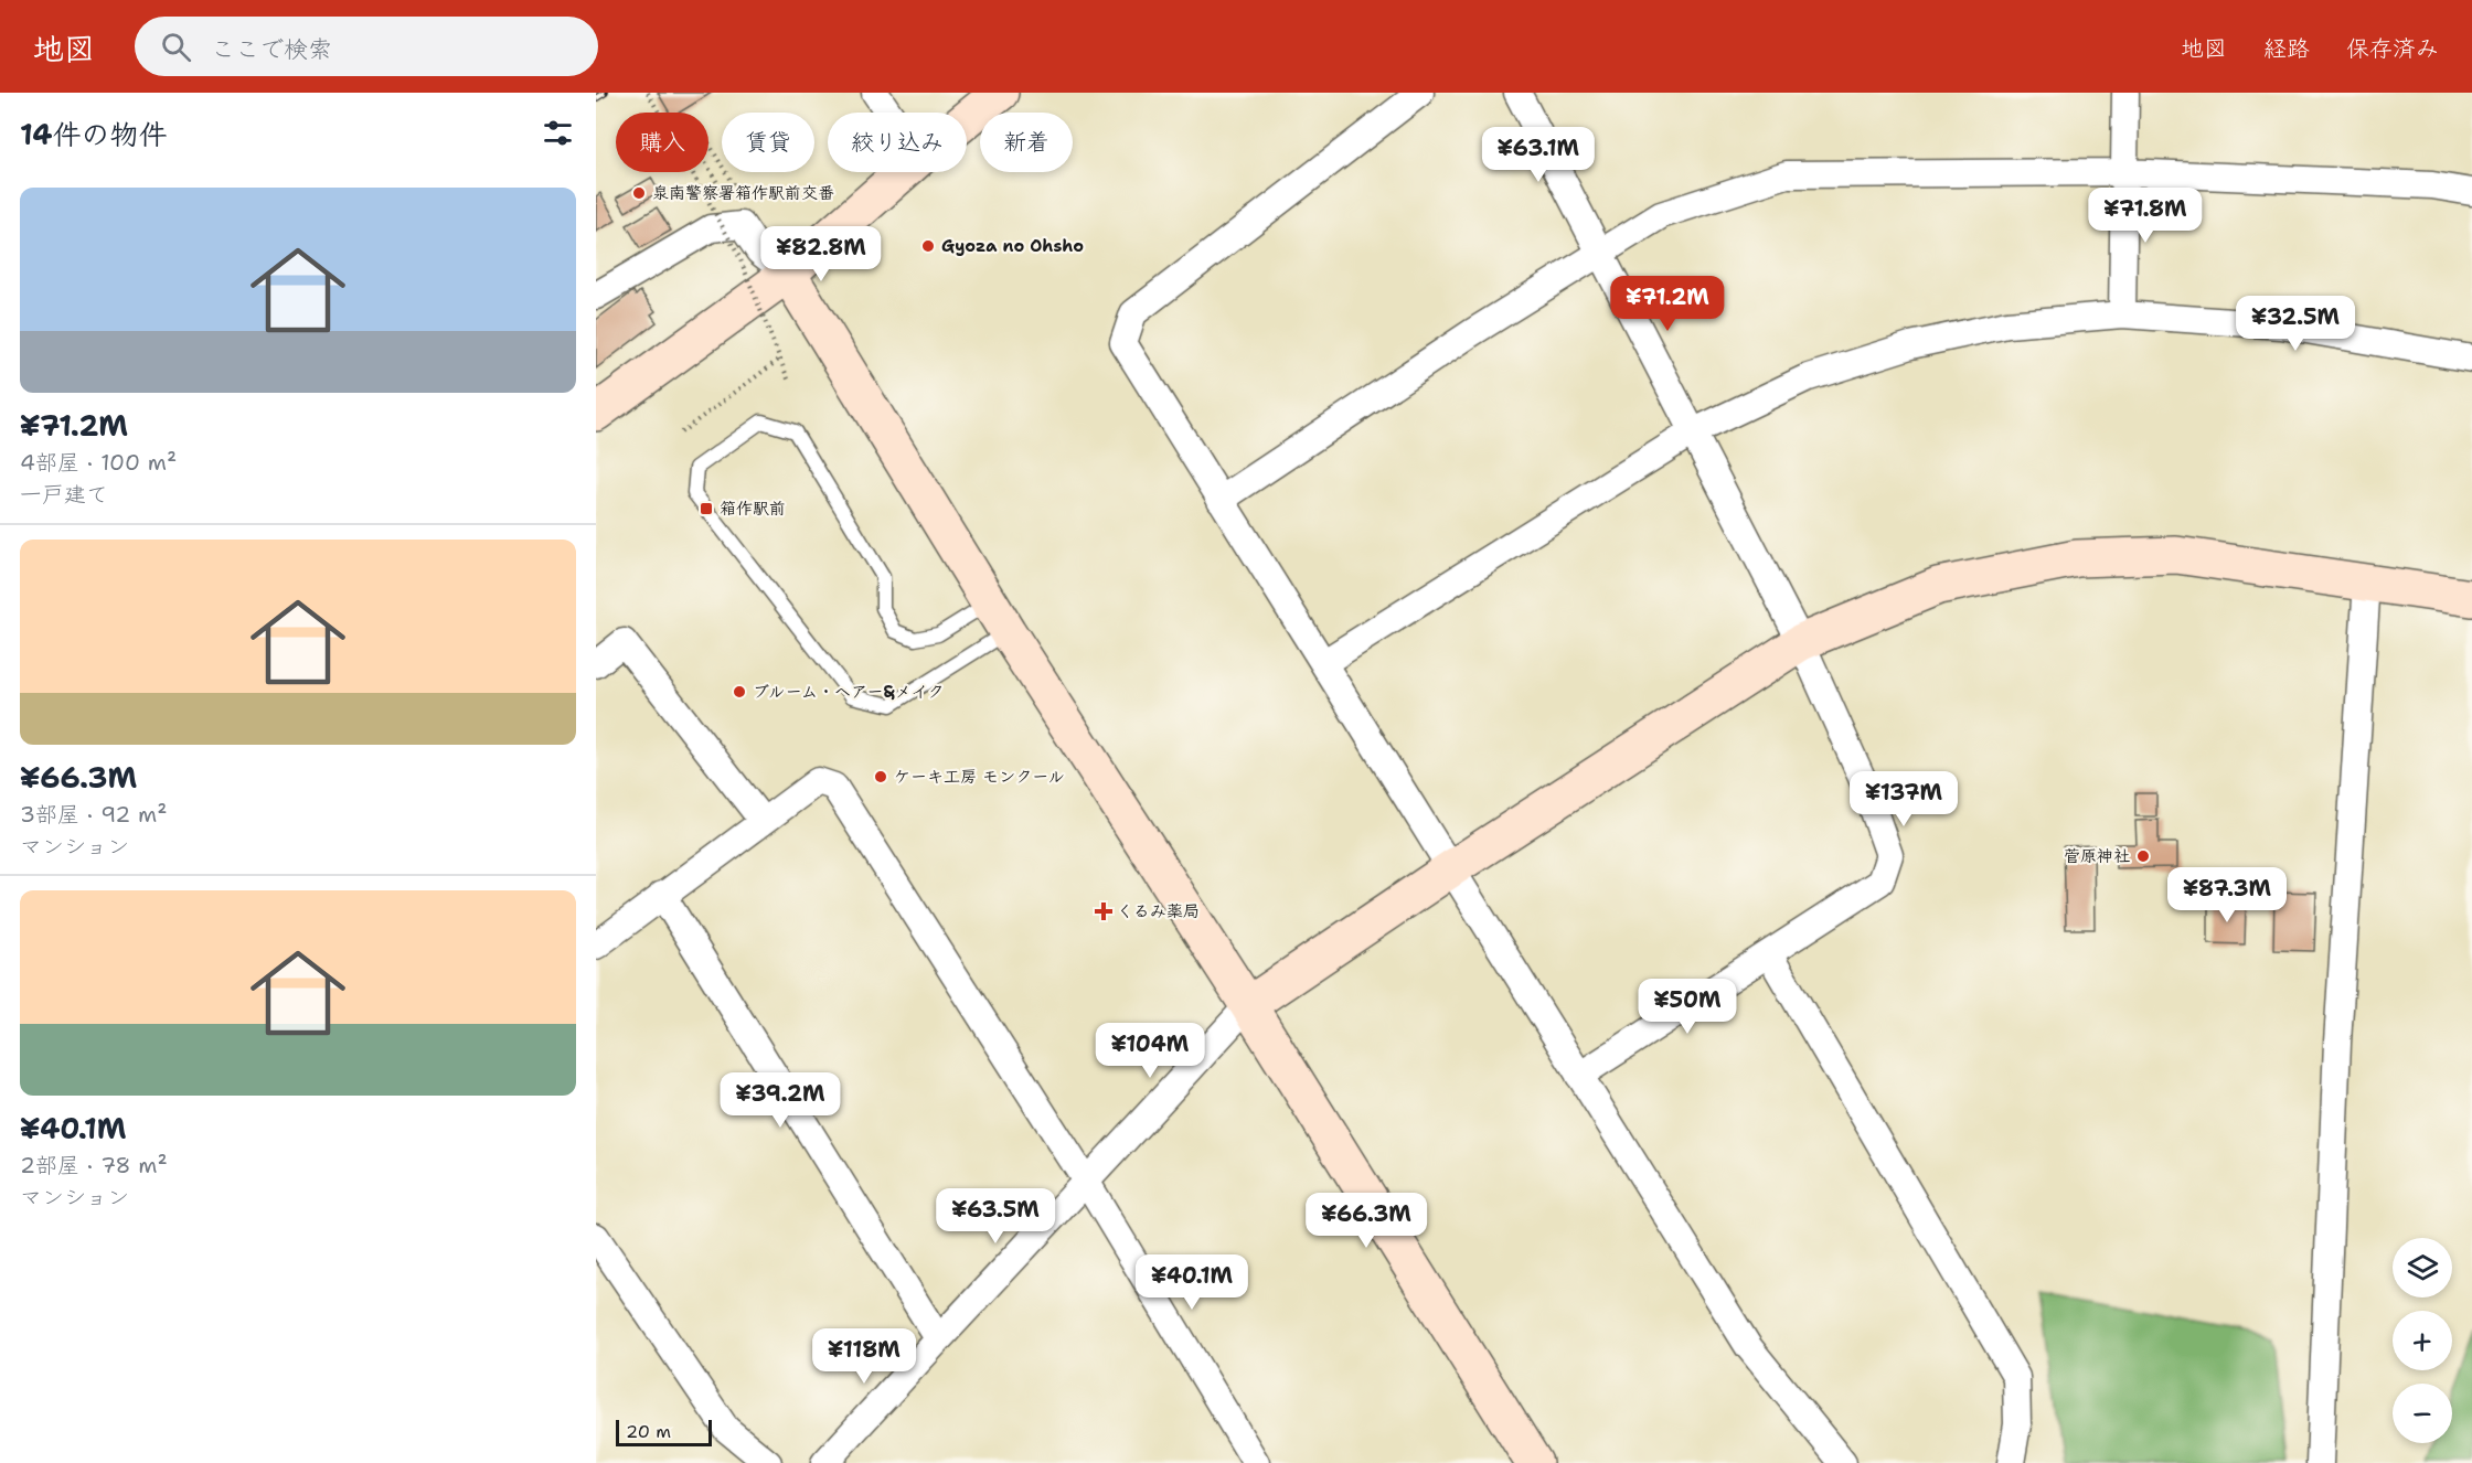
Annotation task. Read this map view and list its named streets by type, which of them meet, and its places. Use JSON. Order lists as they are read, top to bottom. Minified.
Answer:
{"places":{"other":["泉南警察署箱作駅前交番","Gyoza no Ohsho","ブルーム・ヘアー&メイク","ケーキ工房 モンクール","菅原神社"],"transit":["箱作駅前"],"health":["くるみ薬局"]},"scale_bar":"20 m","page":{"header":"地図","search":"ここで検索","nav":["地図","経路","保存済み"],"heading":"14件の物件","chip":["購入","賃貸","絞り込み","新着"],"price":["¥63.1M","¥71.8M","¥82.8M","¥71.2M","¥32.5M","¥137M","¥87.3M","¥50M","¥104M","¥39.2M","¥63.5M","¥66.3M","¥40.1M","¥118M"],"list":[{"name":"¥71.2M","note":"4部屋 · 100 m² · 一戸建て"},{"name":"¥66.3M","note":"3部屋 · 92 m² · マンション"},{"name":"¥40.1M","note":"2部屋 · 78 m² · マンション"}],"map_buttons":["+","−"],"scale":"20 m"}}
